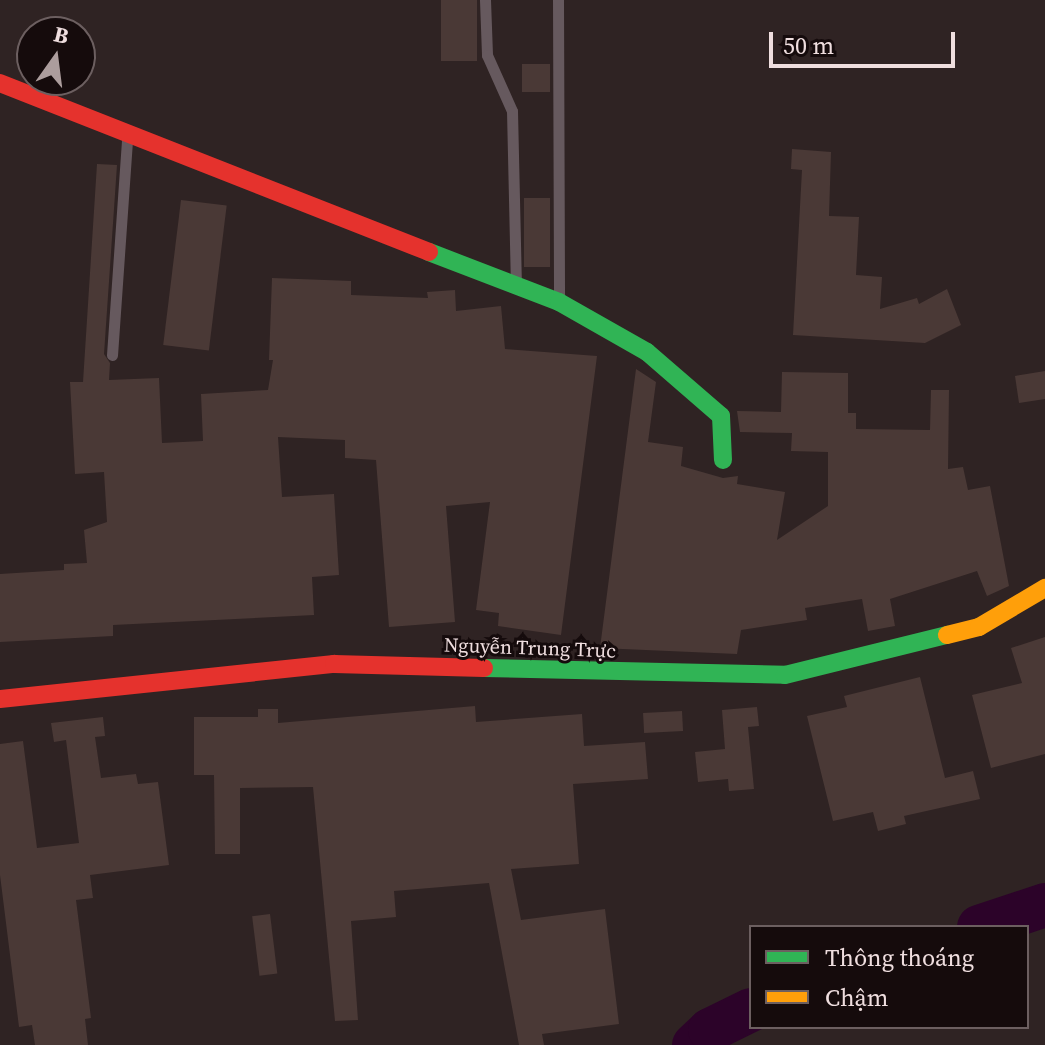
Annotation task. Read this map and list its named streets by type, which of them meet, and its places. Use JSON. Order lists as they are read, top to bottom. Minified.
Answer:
{"streets":{"main road":["Nguyễn Trung Trực"]},"legend":["Thông thoáng","Chậm"],"scale_bar":"50 m","north":"top"}
